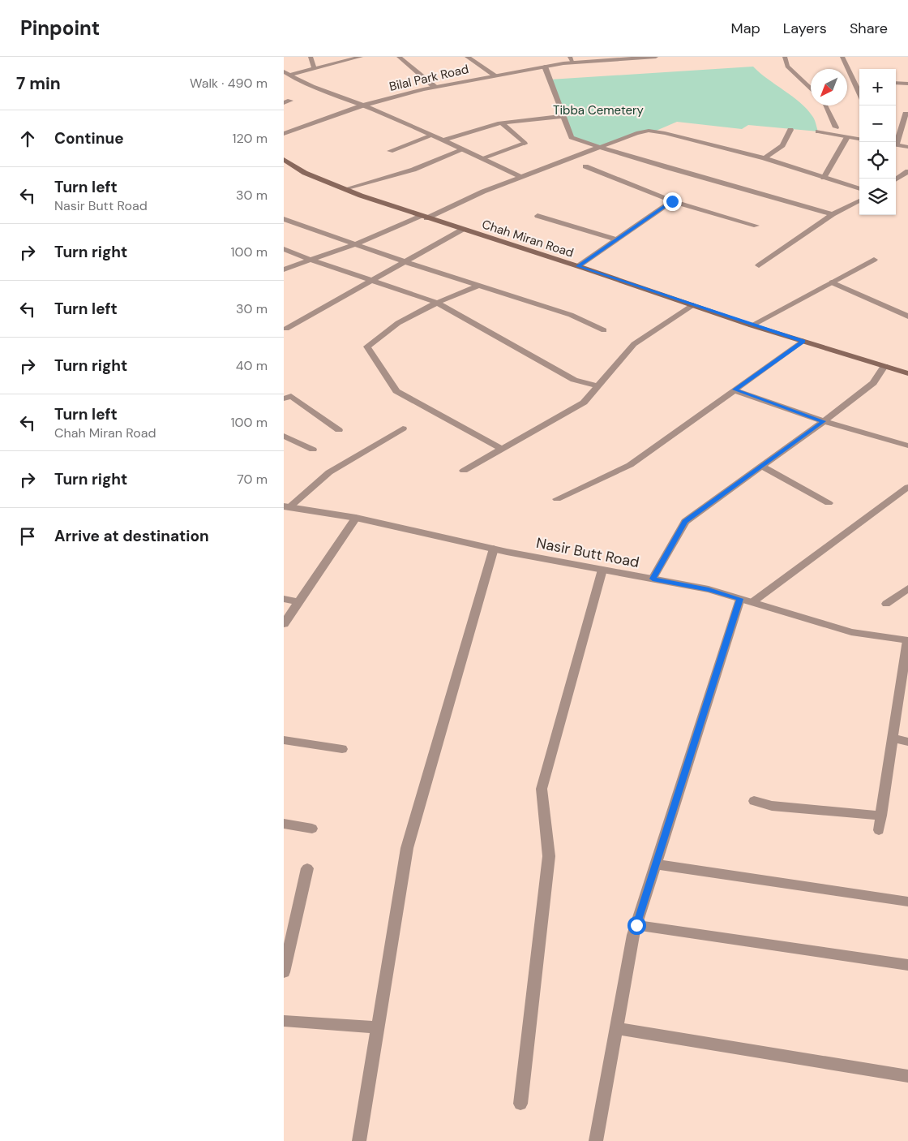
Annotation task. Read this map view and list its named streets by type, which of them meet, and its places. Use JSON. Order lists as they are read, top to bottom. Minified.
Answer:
{"streets":{"main road":["Chah Miran Road"],"street":["Bilal Park Road","Nasir Butt Road"]},"parks":["Tibba Cemetery"],"north":"bottom left","page":{"header":"Pinpoint","nav":["Map","Layers","Share"],"heading":["7 min","Walk · 490 m"],"map_buttons":["+","−"],"list":[["Continue","120 m"],["Turn left","Nasir Butt Road","30 m"],["Turn right","100 m"],["Turn left","30 m"],["Turn right","40 m"],["Turn left","Chah Miran Road","100 m"],["Turn right","70 m"],"Arrive at destination"]}}
